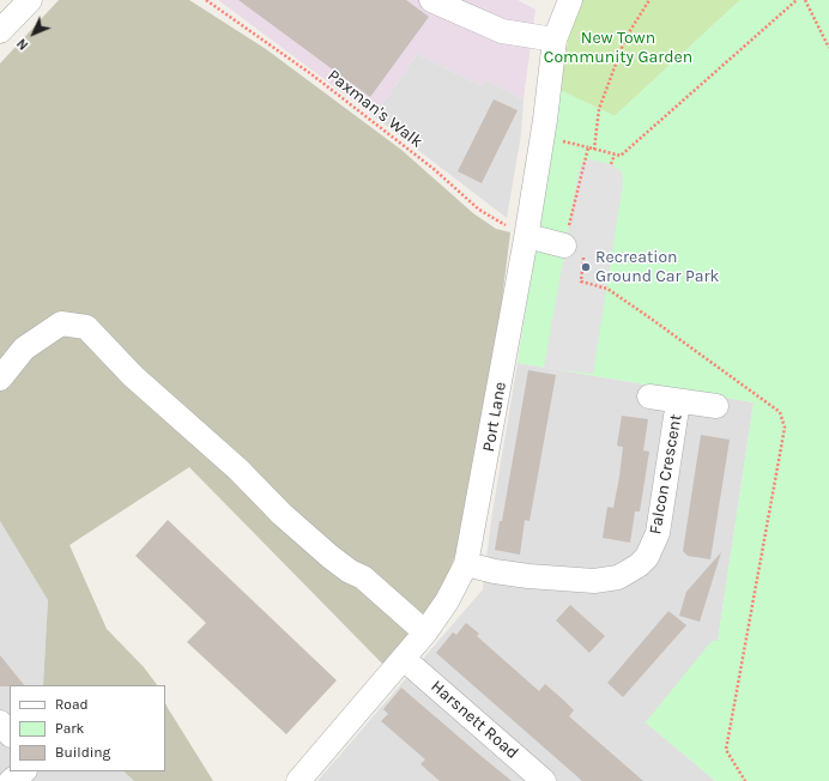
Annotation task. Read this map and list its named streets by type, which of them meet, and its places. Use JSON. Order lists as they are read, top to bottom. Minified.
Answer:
{"streets":{"street":["Port Lane","Falcon Crescent","Harsnett Road"],"path":["Paxman's Walk"]},"crossings":[["Paxman's Walk","Port Lane"],["Port Lane","Falcon Crescent"],["Port Lane","Harsnett Road"]],"parks":["New Town Community Garden"],"places":["Recreation Ground Car Park"],"legend":["Road","Park","Building"],"north":"bottom left"}
